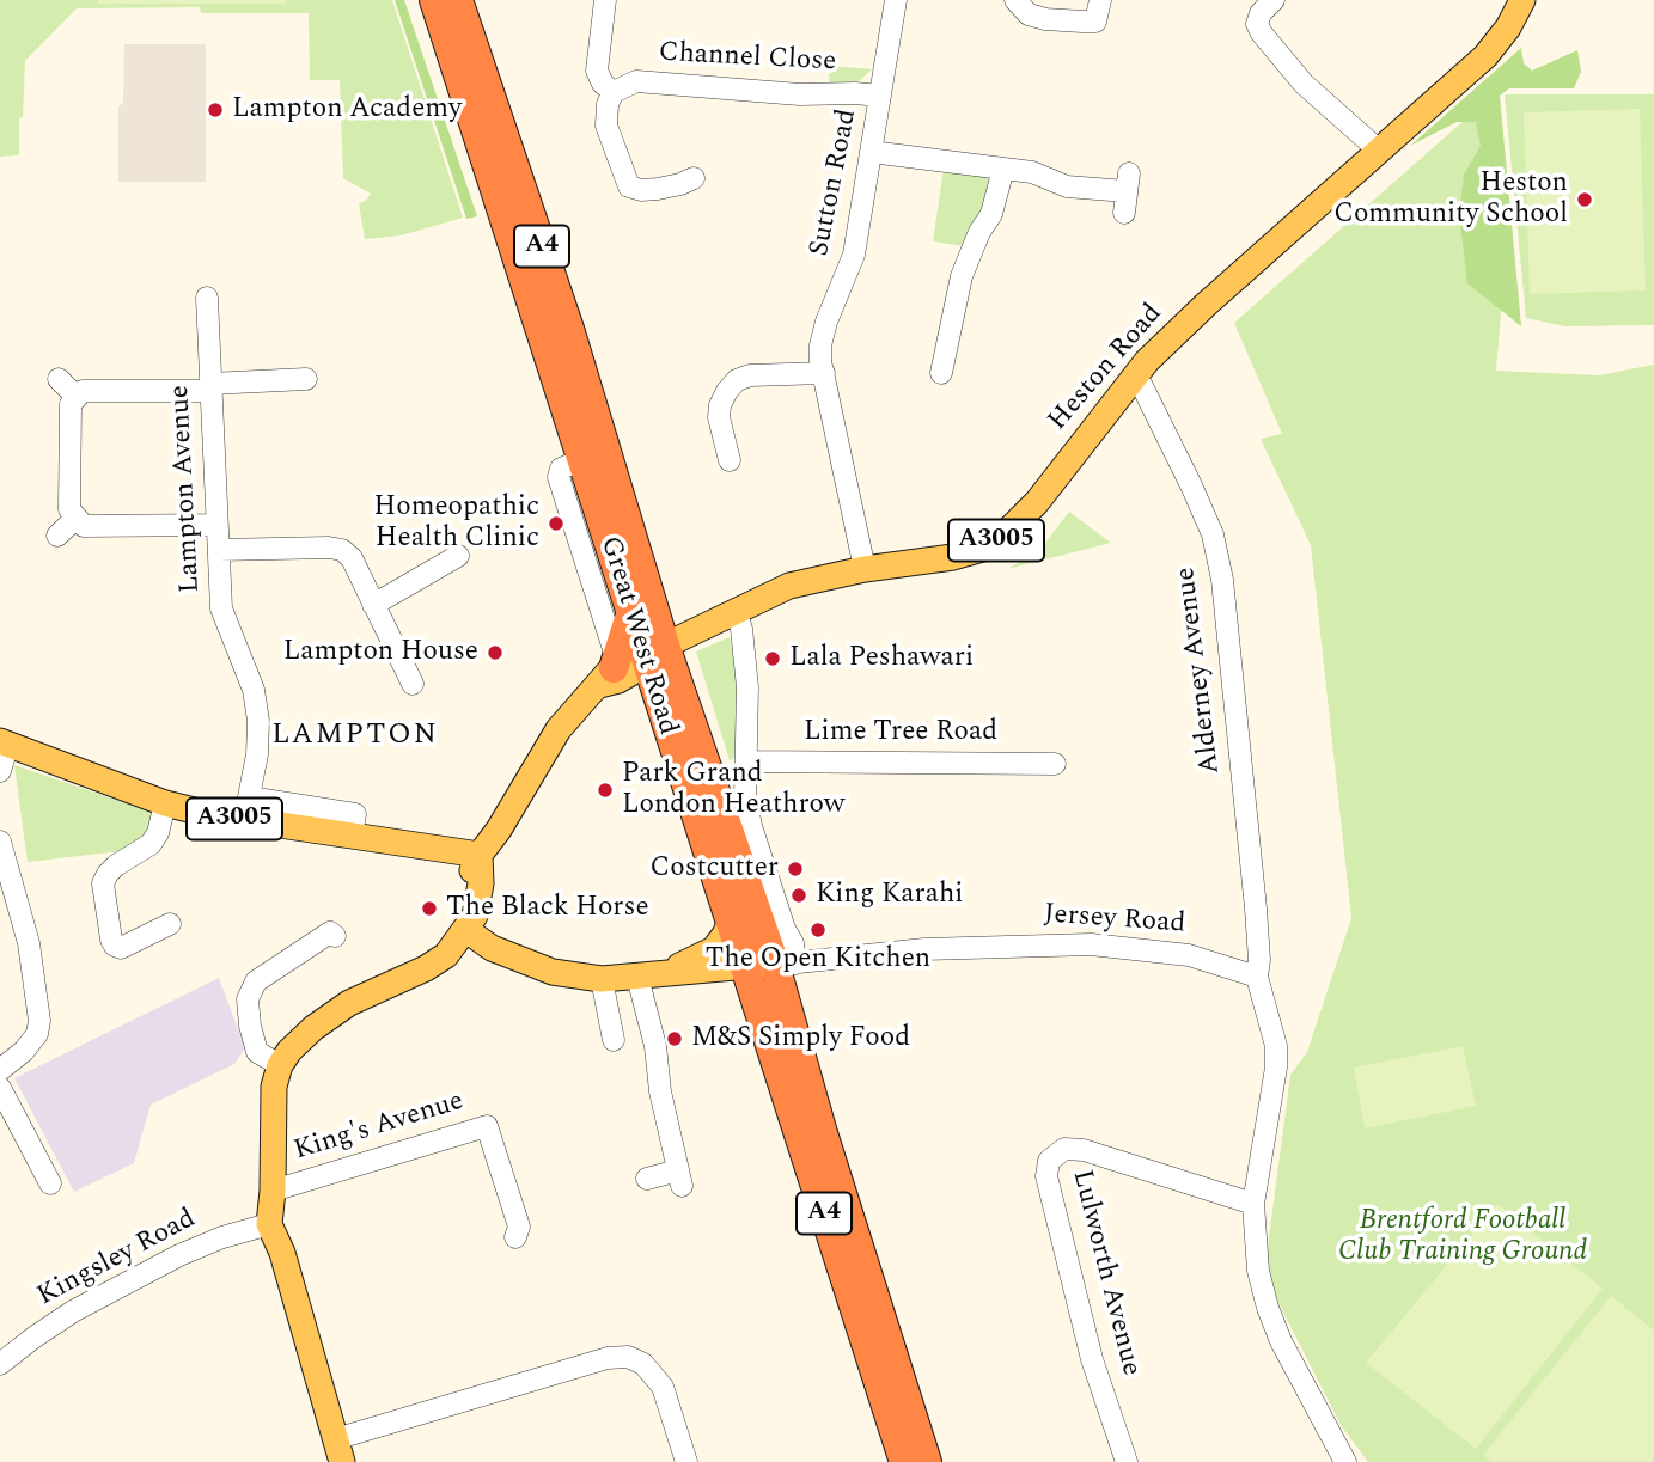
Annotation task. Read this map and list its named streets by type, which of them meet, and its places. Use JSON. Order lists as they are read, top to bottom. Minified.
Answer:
{"streets":{"highway":["A4","Great West Road"],"main road":["Heston Road","A3005","Jersey Road"],"street":["Channel Close","Sutton Road","Lampton Avenue","Alderney Avenue","Lime Tree Road","King's Avenue","Kingsley Road","Lulworth Avenue"]},"crossings":[["Channel Close","Sutton Road"],["Sutton Road","Heston Road"],["Heston Road","A3005"],["Heston Road","Great West Road"],["Heston Road","Alderney Avenue"],["Lampton Avenue","A3005"],["A3005","Great West Road"],["A3005","Jersey Road"],["Great West Road","Jersey Road"],["Alderney Avenue","Jersey Road"]],"districts":["LAMPTON"],"parks":["Brentford Football Club Training Ground"],"places":["Lampton Academy","Heston Community School","Homeopathic Health Clinic","Lampton House","Lala Peshawari","Park Grand London Heathrow","Costcutter","King Karahi","The Black Horse","The Open Kitchen","M&S Simply Food"]}
